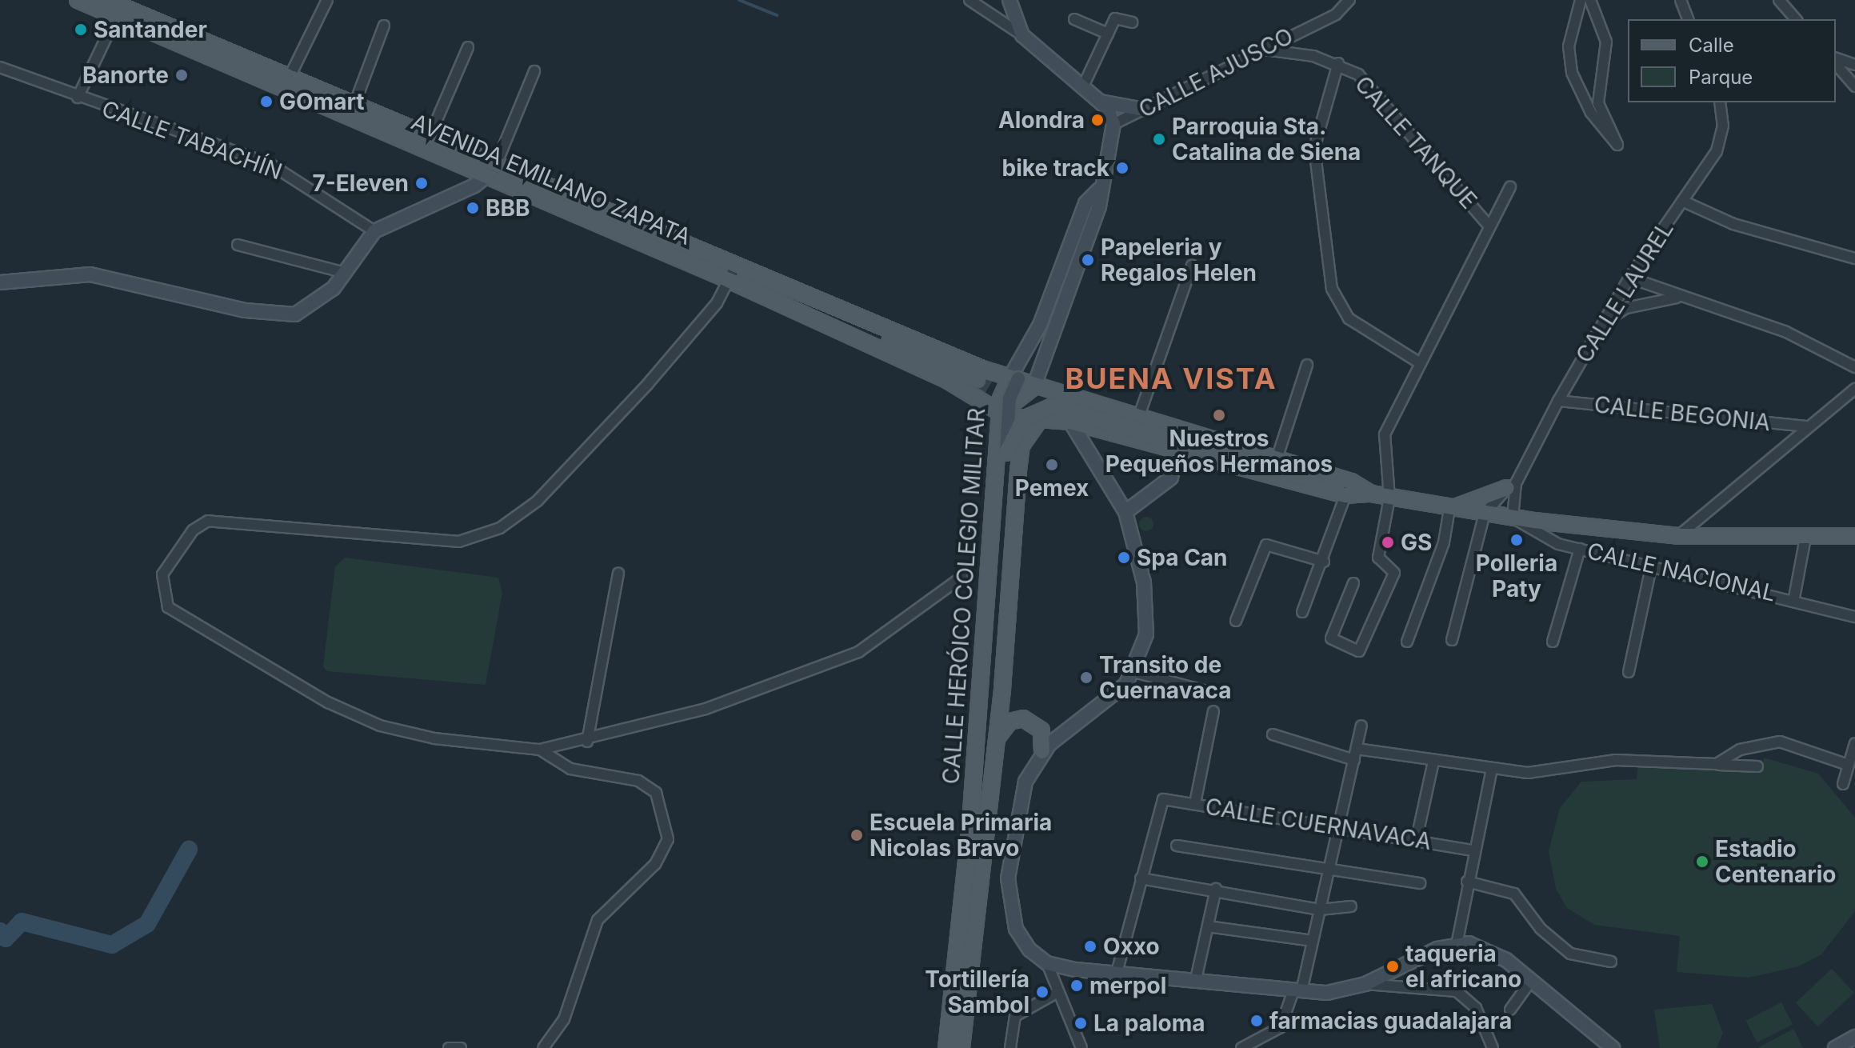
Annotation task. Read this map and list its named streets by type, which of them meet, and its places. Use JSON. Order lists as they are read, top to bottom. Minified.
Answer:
{"streets":{"main road":["AVENIDA EMILIANO ZAPATA","CALLE HERÓICO COLEGIO MILITAR"],"street":["CALLE AJUSCO","CALLE TABACHÍN","CALLE TANQUE","CALLE LAUREL","CALLE BEGONIA","CALLE NACIONAL","CALLE CUERNAVACA"]},"crossings":[["CALLE AJUSCO","CALLE TANQUE"],["AVENIDA EMILIANO ZAPATA","CALLE HERÓICO COLEGIO MILITAR"],["CALLE LAUREL","CALLE BEGONIA"],["CALLE LAUREL","CALLE NACIONAL"]],"districts":["BUENA VISTA"],"places":["Santander","Banorte","GOmart","Alondra","Parroquia Sta. Catalina de Siena","bike track","7-Eleven","BBB","Papeleria y Regalos Helen","Nuestros Pequeños Hermanos","Pemex","Polleria Paty","GS","Spa Can","Transito de Cuernavaca","Escuela Primaria Nicolas Bravo","Estadio Centenario","Oxxo","taqueria el africano","merpol","Tortillería Sambol","farmacias guadalajara","La paloma"],"legend":["Calle","Parque"]}
